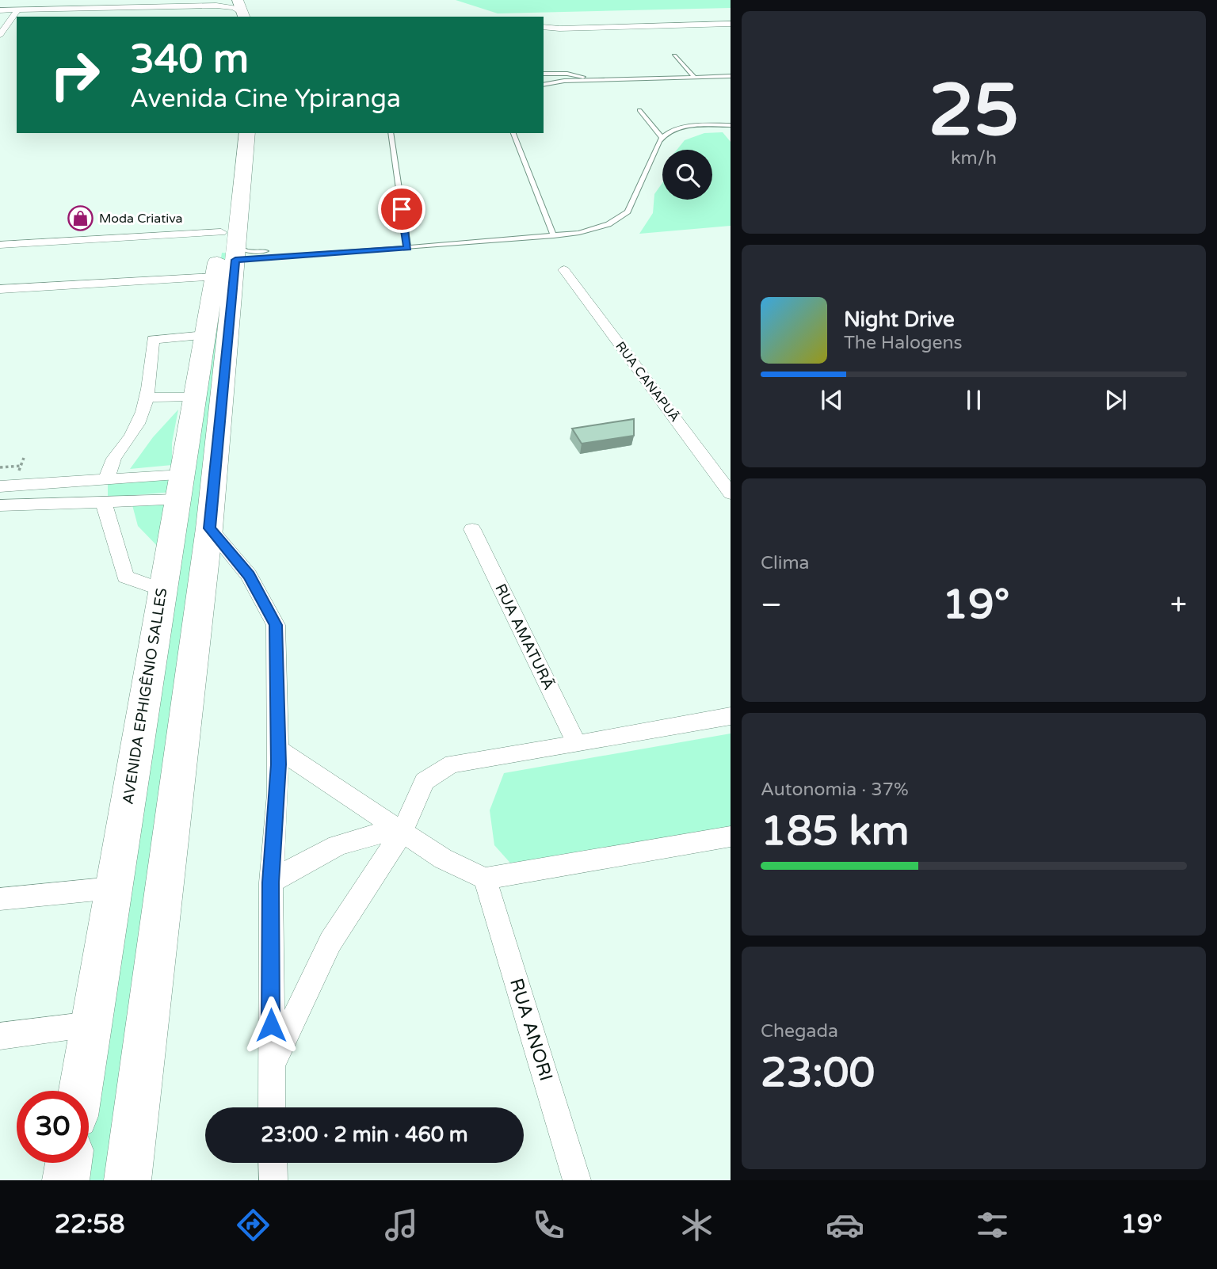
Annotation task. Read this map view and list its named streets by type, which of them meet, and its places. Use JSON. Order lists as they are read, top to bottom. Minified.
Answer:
{"streets":{"main road":["AVENIDA EPHIGÊNIO SALLES"],"street":["RUA CANAPUÃ","RUA AMATURÃ","RUA ANORI"]},"places":{"shop":["Moda Criativa"]},"page":{"tile":[["25","km/h"],"Clima",["Autonomia · 37%","185 km"],["Chegada","23:00"]],"turn":["340 m","Avenida Cine Ypiranga"],"song":["Night Drive","The Halogens"],"heat":["−","19°","+"],"limit":"30","trip":"23:00 · 2 min · 460 m","tabs":["22:58","19°"]}}
